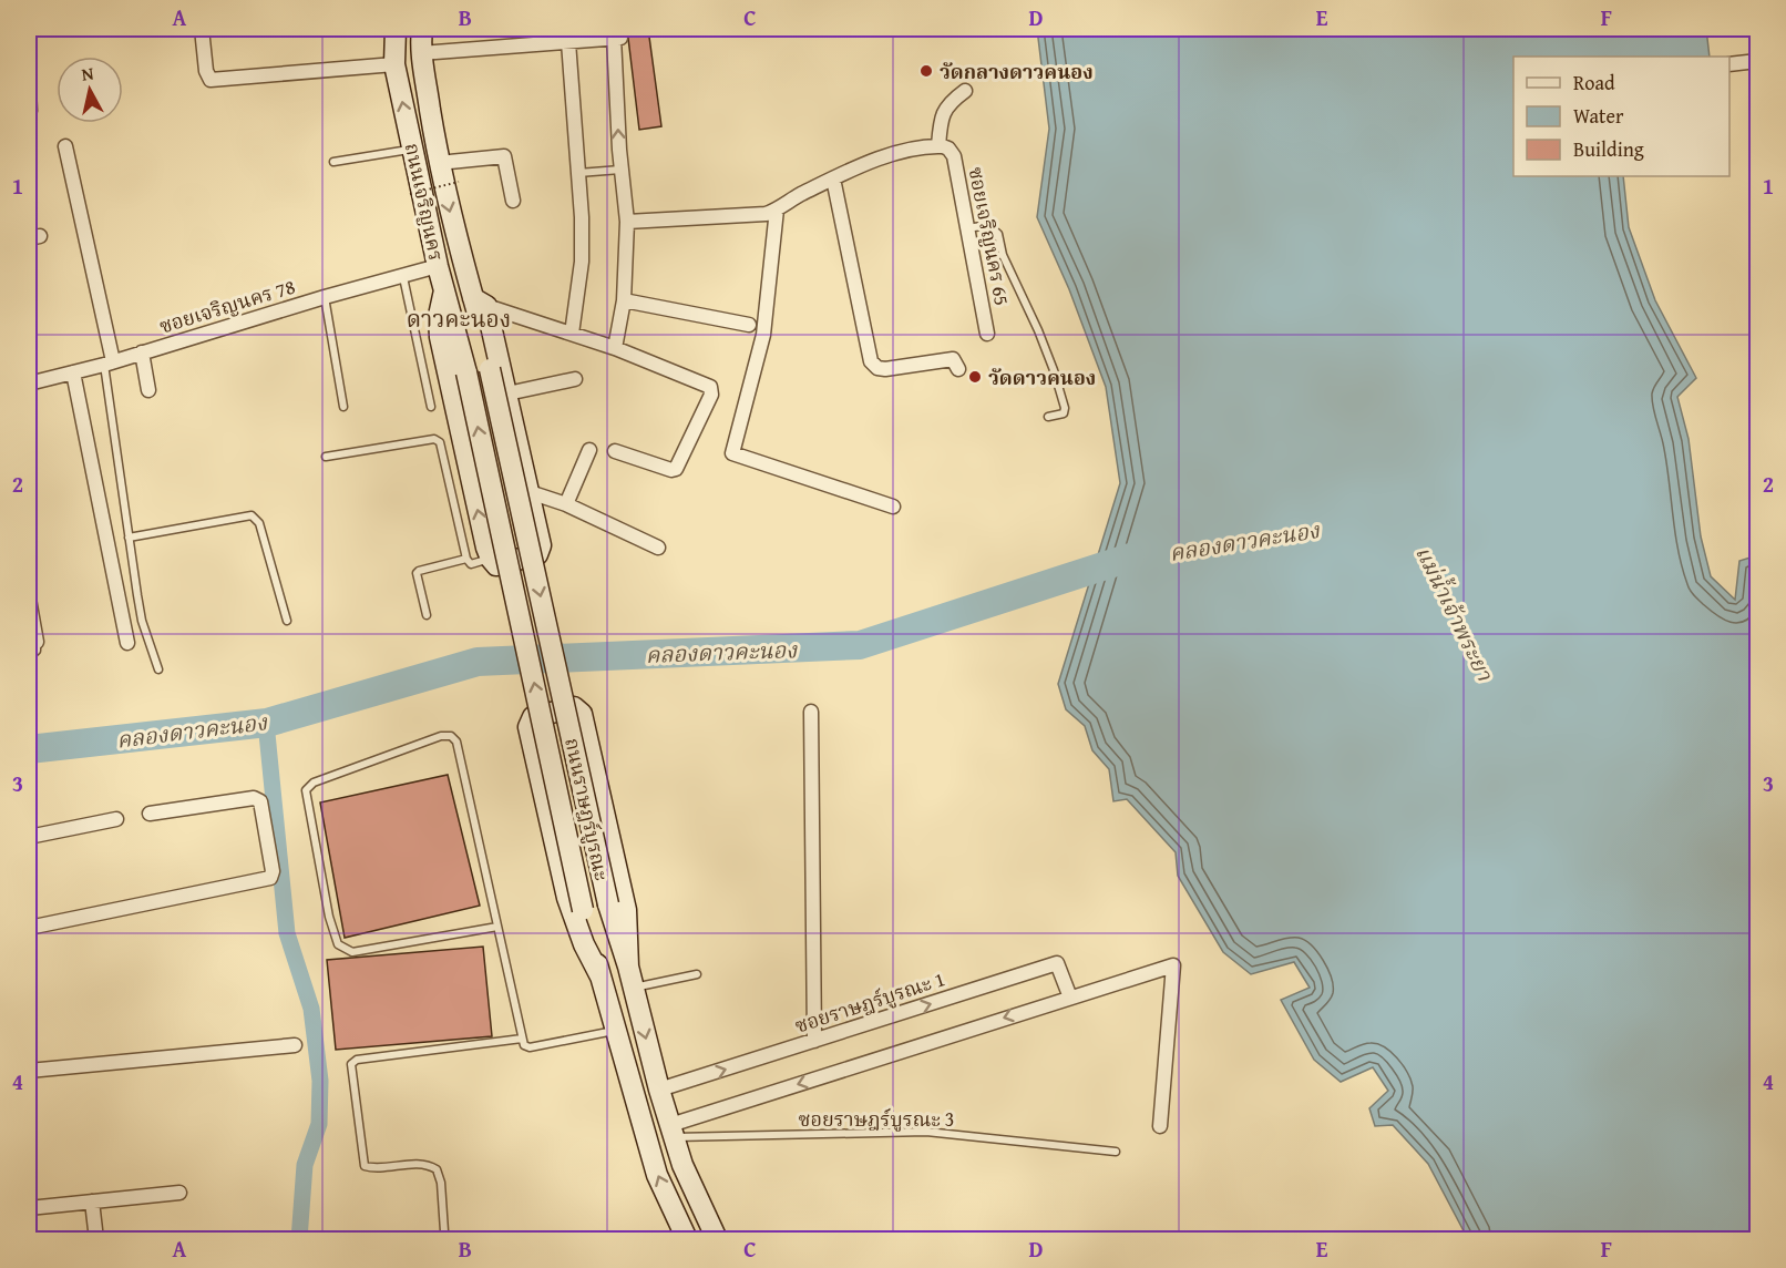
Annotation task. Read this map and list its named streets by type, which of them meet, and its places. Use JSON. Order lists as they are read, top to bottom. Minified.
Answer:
{"streets":{"main road":["ถนนเจริญนคร","ถนนราษฎร์บูรณะ"],"street":["ซอยเจริญนคร 65","ซอยเจริญนคร 78","ซอยราษฎร์บูรณะ 1"],"lane":["ซอยราษฎร์บูรณะ 3"]},"crossings":[["ถนนเจริญนคร","ซอยเจริญนคร 78"],["ถนนเจริญนคร","ถนนราษฎร์บูรณะ"],["ถนนราษฎร์บูรณะ","ซอยราษฎร์บูรณะ 1"],["ถนนราษฎร์บูรณะ","ซอยราษฎร์บูรณะ 3"]],"districts":["ดาวคะนอง"],"water":["คลองดาวคะนอง","แม่น้ำเจ้าพระยา"],"places":["วัดกลางดาวคนอง","วัดดาวคนอง"],"legend":["Road","Water","Building"],"north":"top","grid":{"columns":["A","B","C","D","E","F"],"rows":["1","2","3","4"]}}
